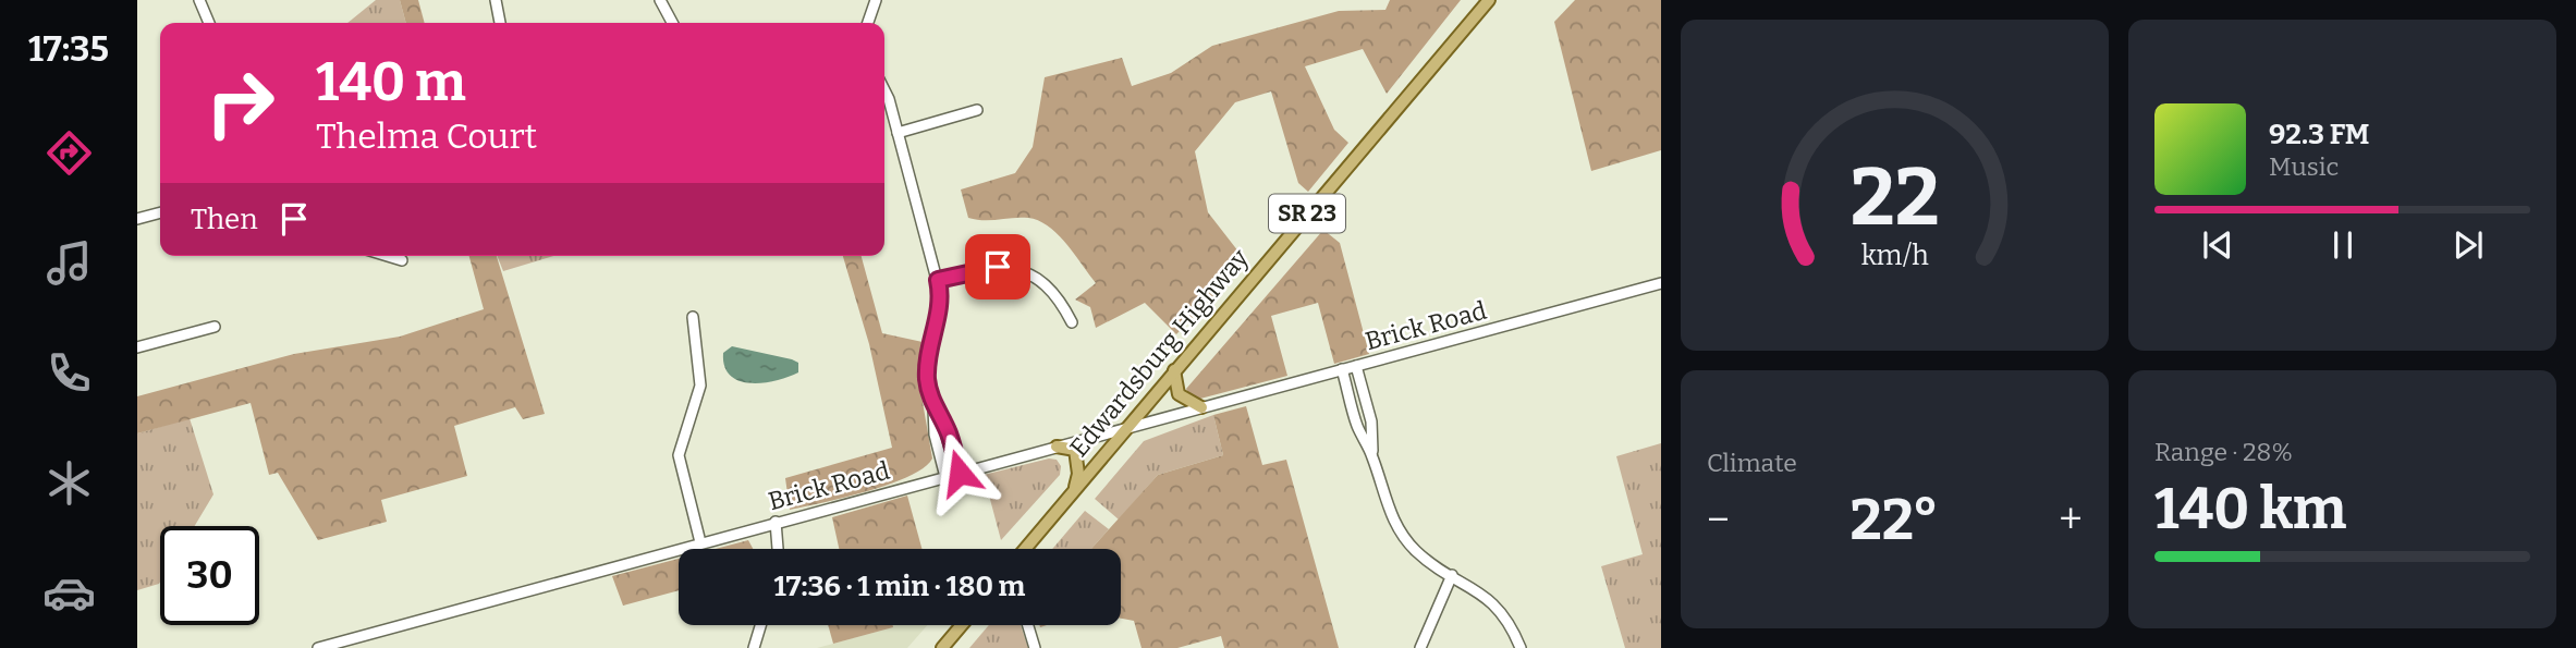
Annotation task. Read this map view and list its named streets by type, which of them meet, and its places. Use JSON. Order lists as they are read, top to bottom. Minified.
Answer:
{"streets":{"main road":["SR 23","Edwardsburg Highway"],"street":["Brick Road"]},"crossings":[["Brick Road","Edwardsburg Highway"]],"page":{"tabs":"17:35","turn":["140 m","Thelma Court"],"song":["92.3 FM","Music"],"then":"Then","tile":["Climate",["Range · 28%","140 km"]],"heat":["−","22°","+"],"limit":"30","trip":"17:36 · 1 min · 180 m","gauge":["22","km/h"]}}
